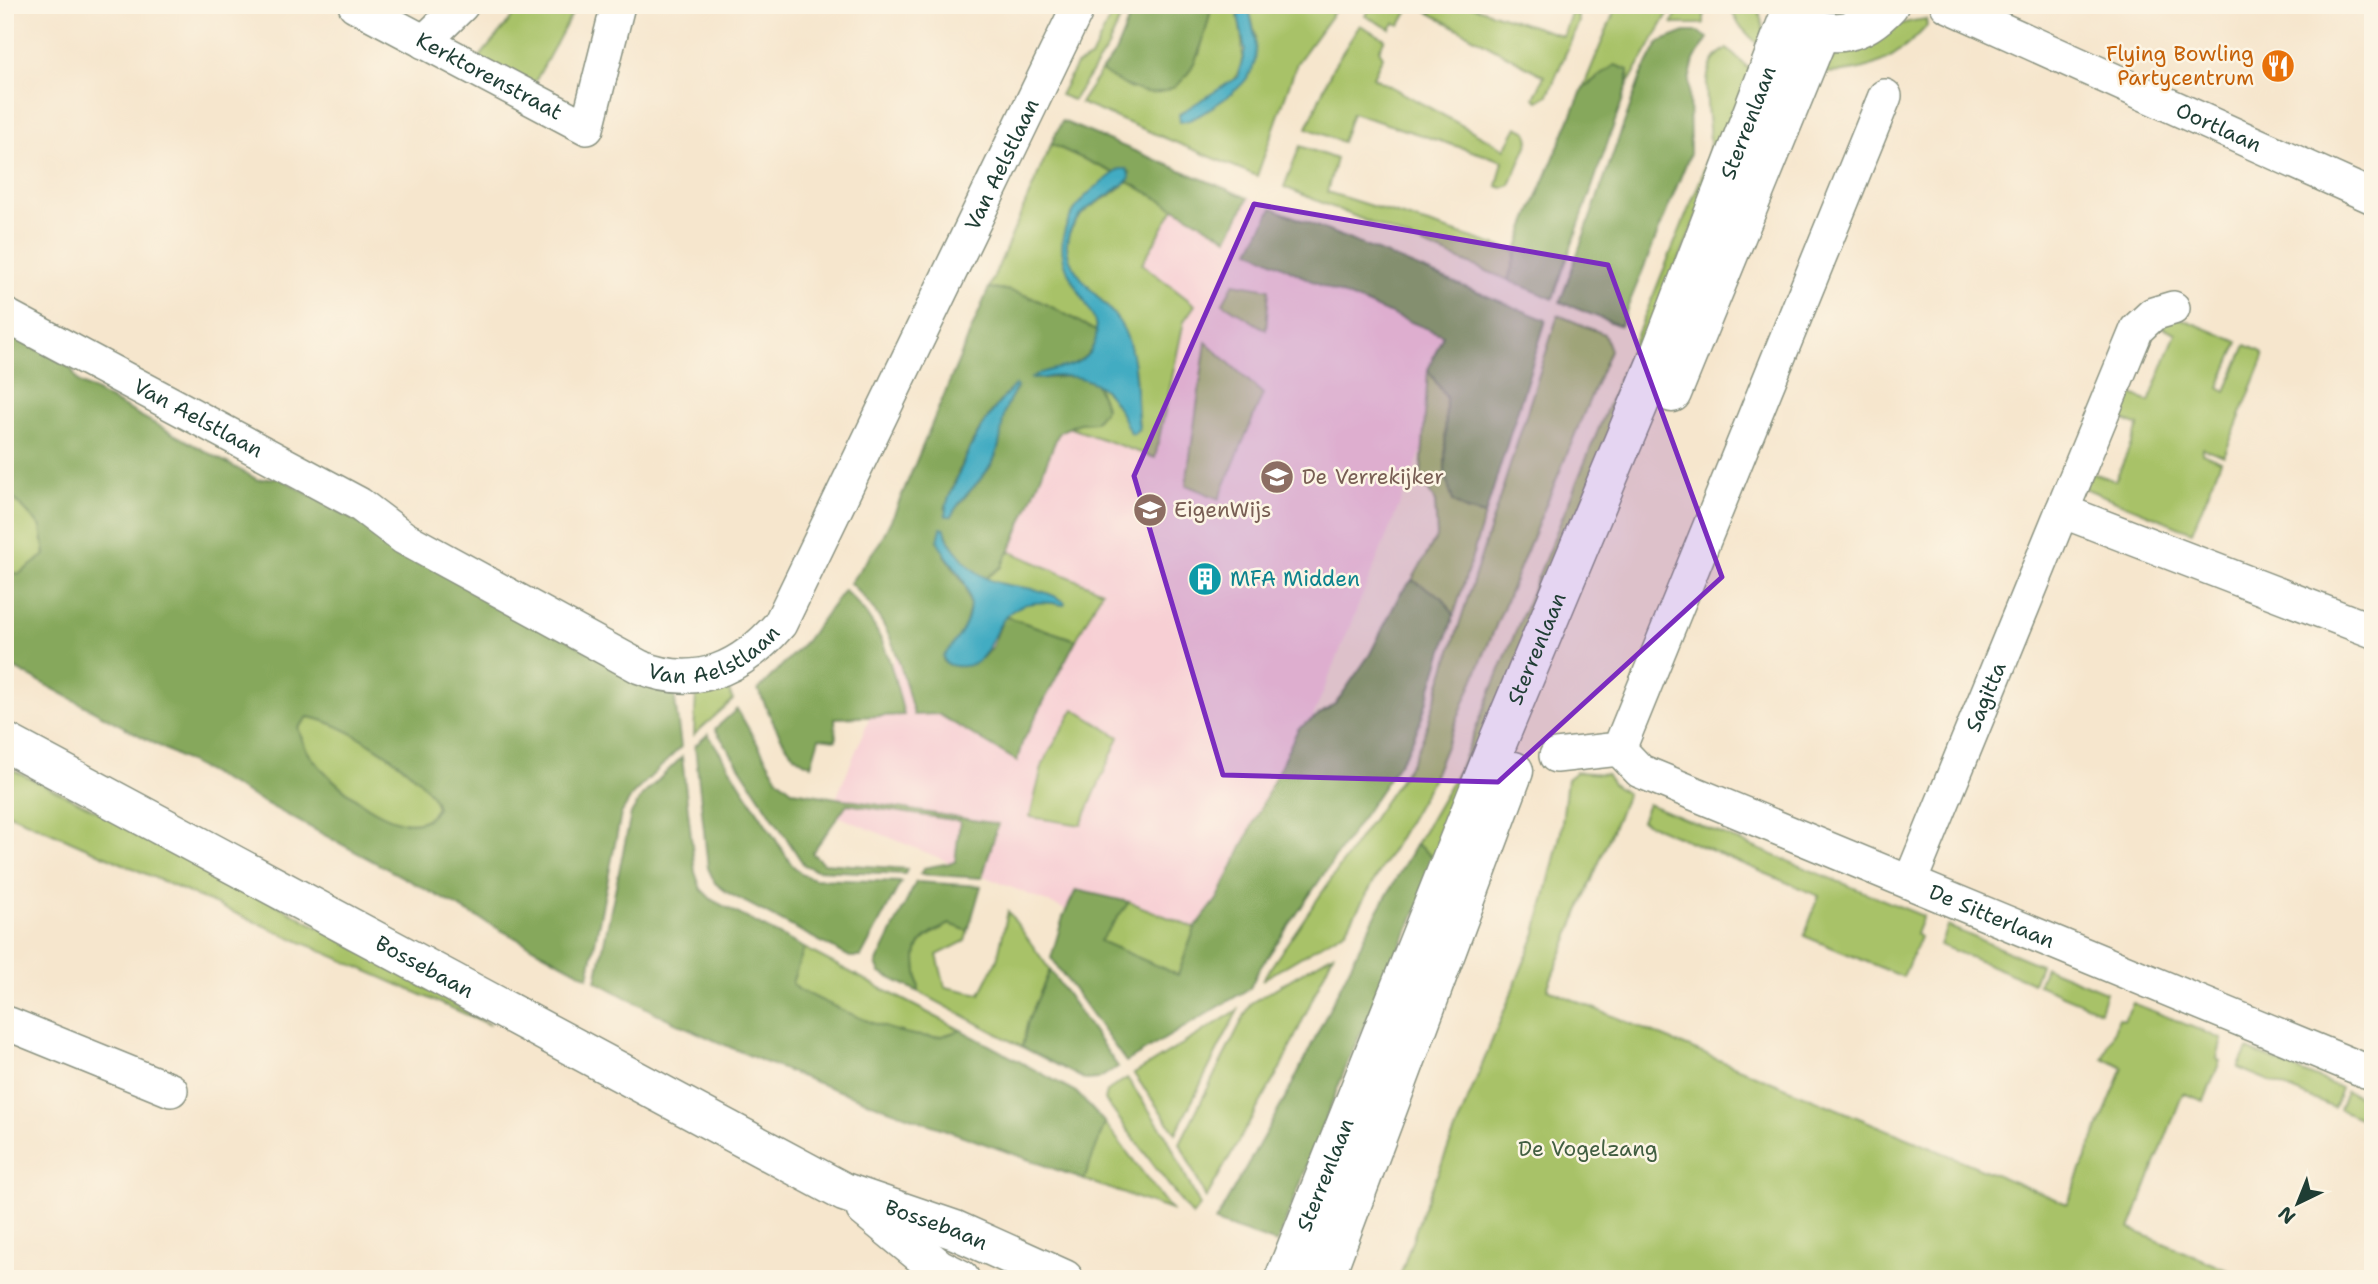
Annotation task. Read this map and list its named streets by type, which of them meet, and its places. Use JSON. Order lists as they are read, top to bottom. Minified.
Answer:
{"streets":{"street":["Kerktorenstraat","Sterrenlaan","Oortlaan","Van Aelstlaan","Sagitta","De Sitterlaan","Bossebaan"]},"crossings":[["Sagitta","De Sitterlaan"]],"parks":["De Vogelzang"],"places":{"restaurant":["Flying Bowling Partycentrum"],"school or university":["De Verrekijker","EigenWijs"],"building":["MFA Midden"]},"north":"bottom left"}
